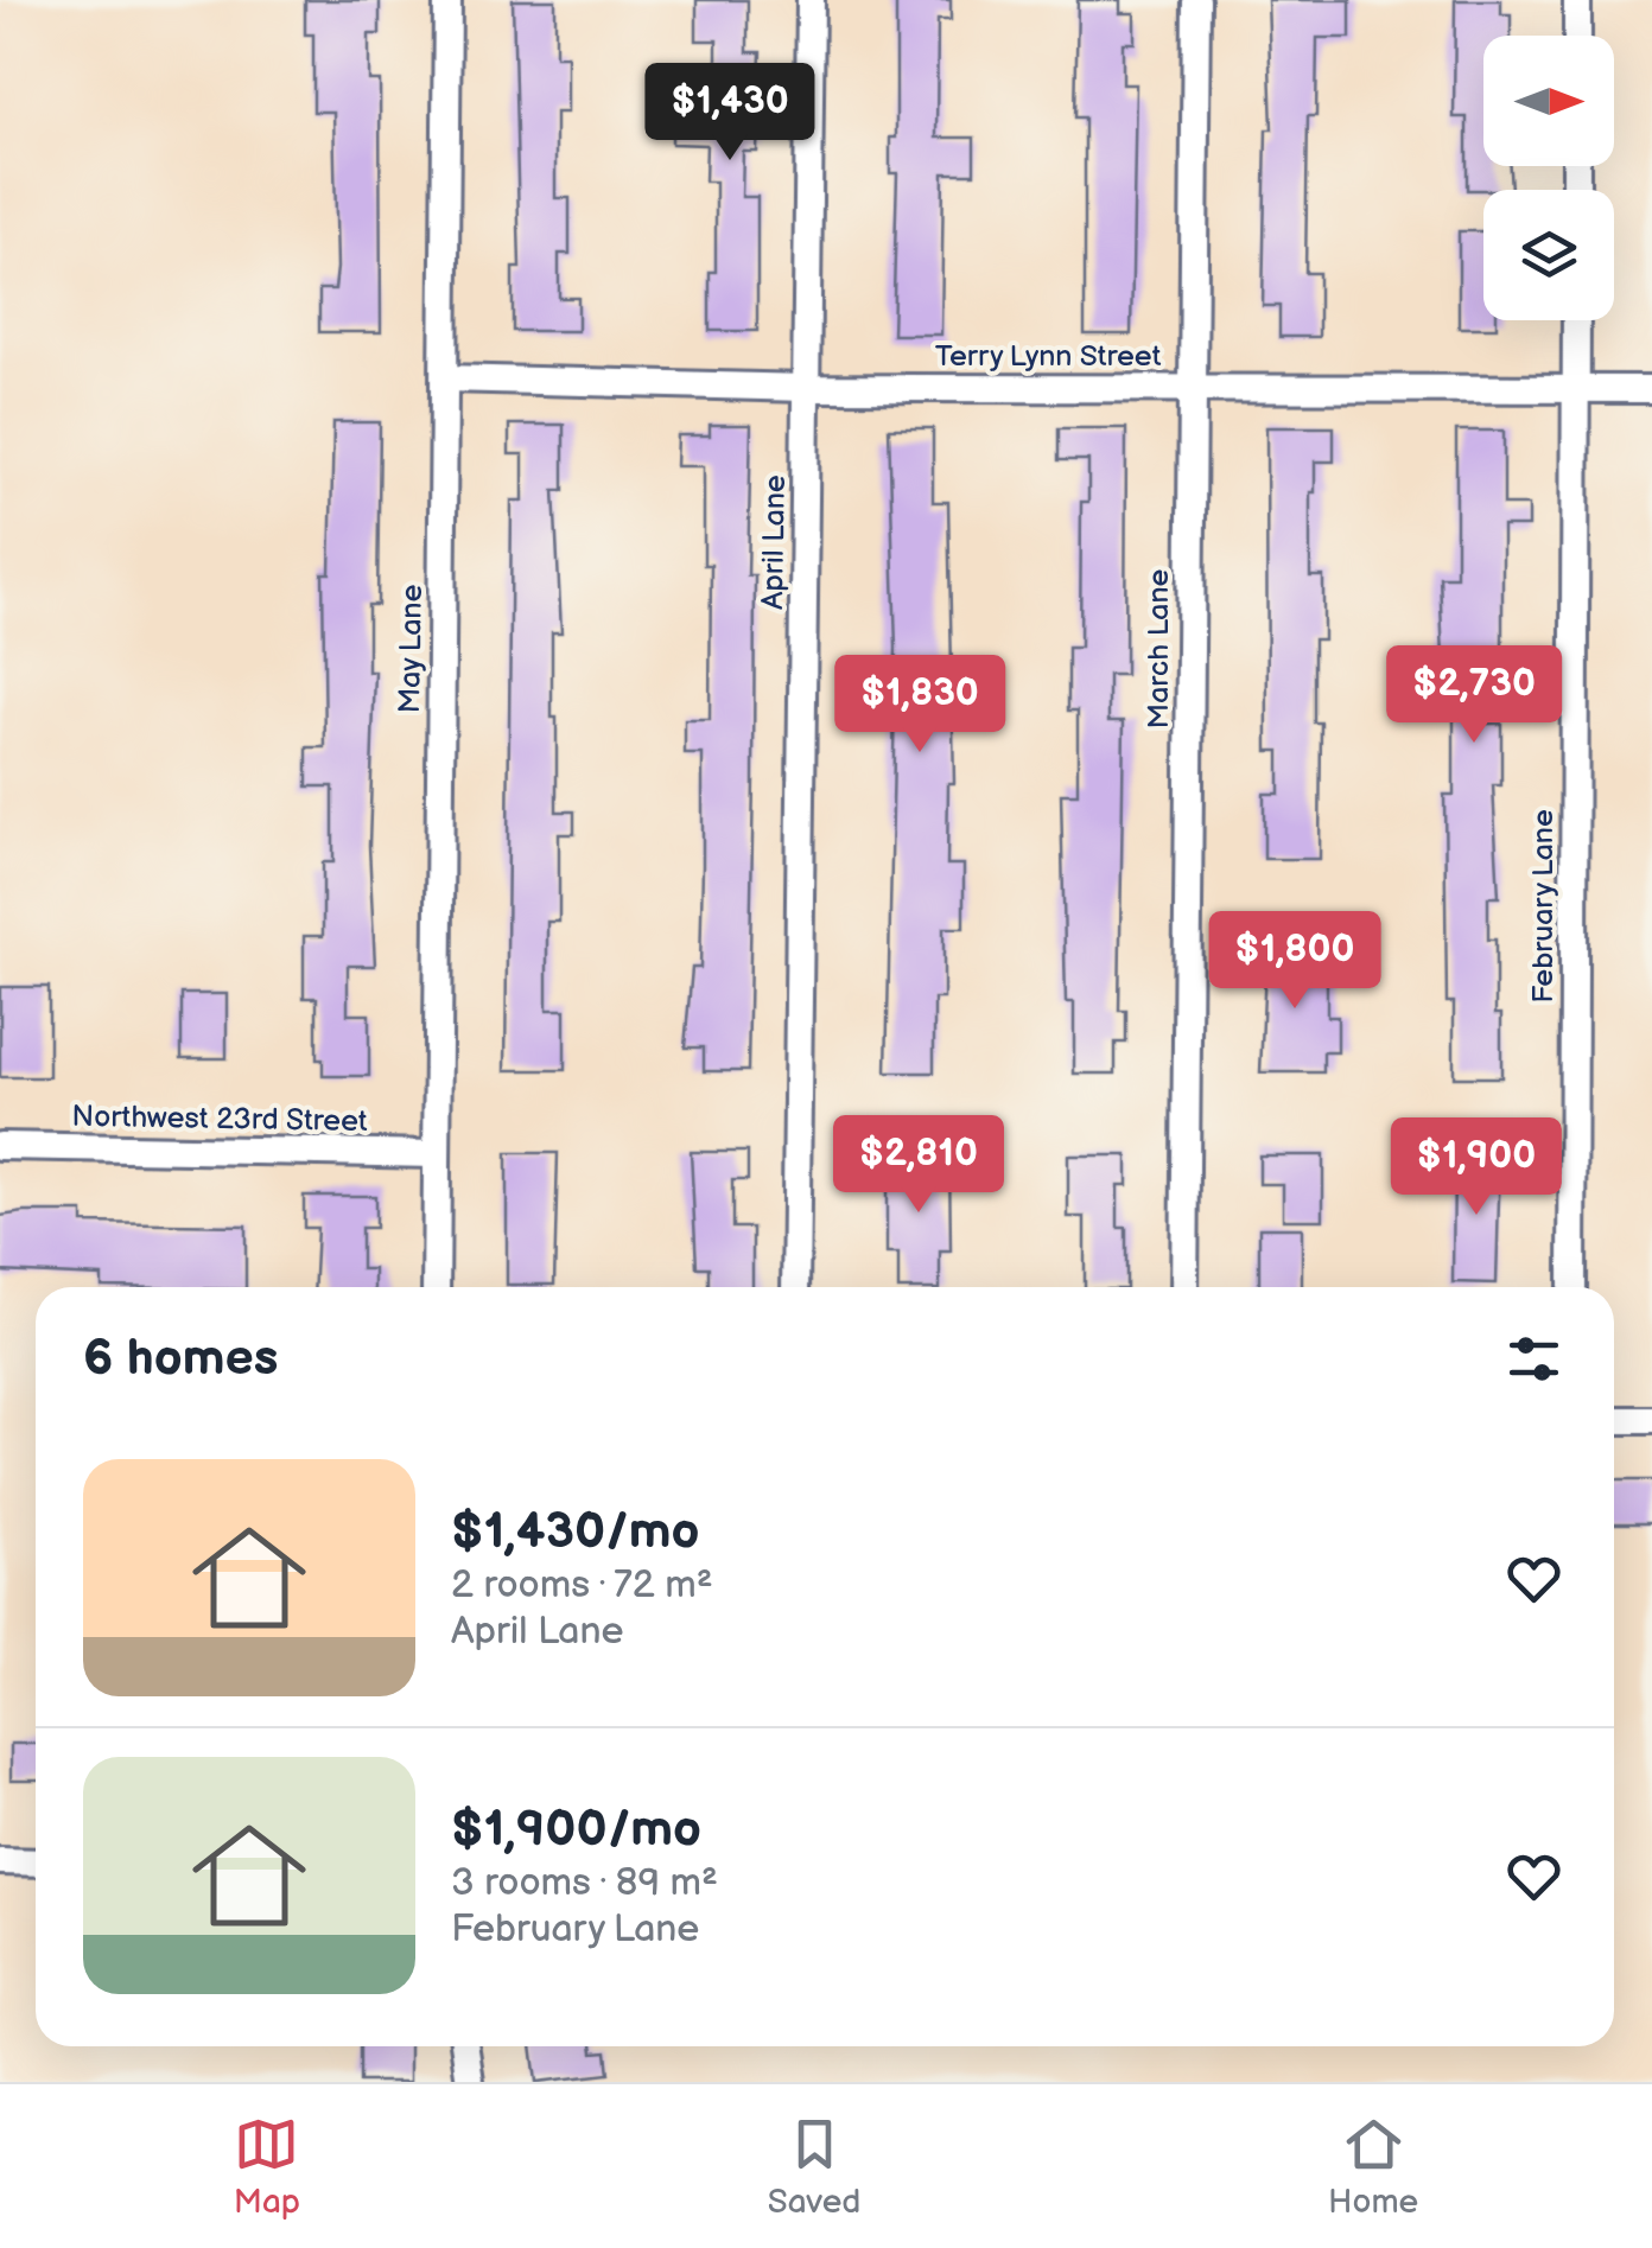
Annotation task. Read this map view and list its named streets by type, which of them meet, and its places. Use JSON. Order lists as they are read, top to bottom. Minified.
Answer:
{"streets":{"street":["Terry Lynn Street","April Lane","May Lane","March Lane","February Lane","Northwest 23rd Street"]},"crossings":[["Terry Lynn Street","April Lane"],["Terry Lynn Street","May Lane"],["Terry Lynn Street","March Lane"],["Terry Lynn Street","February Lane"],["May Lane","Northwest 23rd Street"]],"north":"right","page":{"price":["$1,430","$2,730","$1,830","$1,800","$2,810","$1,900"],"heading":"6 homes","list":[{"name":"$1,430/mo","note":"2 rooms · 72 m² · April Lane"},{"name":"$1,900/mo","note":"3 rooms · 89 m² · February Lane"}],"tabs":["Map","Saved","Home"]}}
